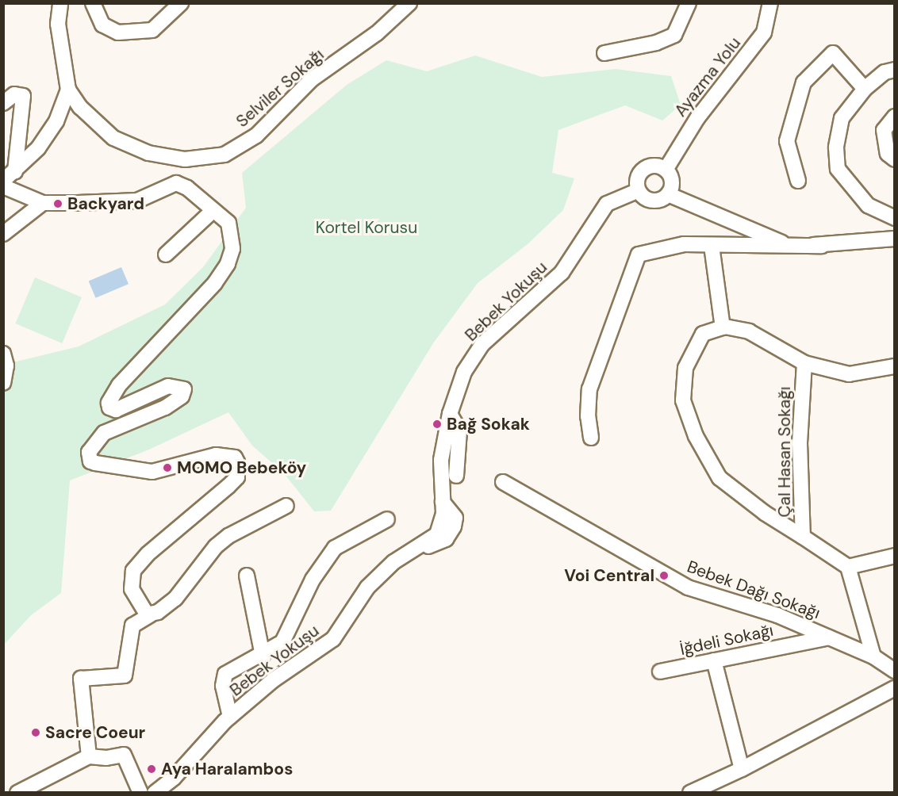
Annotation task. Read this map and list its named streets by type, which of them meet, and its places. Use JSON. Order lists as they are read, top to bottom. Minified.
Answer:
{"streets":{"street":["Ayazma Yolu","Selviler Sokağı","Bebek Yokuşu","Çal Hasan Sokağı","Bebek Dağı Sokağı","İğdeli Sokağı"]},"crossings":[["Ayazma Yolu","Bebek Yokuşu"],["Bebek Dağı Sokağı","İğdeli Sokağı"]],"parks":["Kortel Korusu"],"places":["Backyard","Bağ Sokak","MOMO Bebeköy","Voi Central","Sacre Coeur","Aya Haralambos"]}
